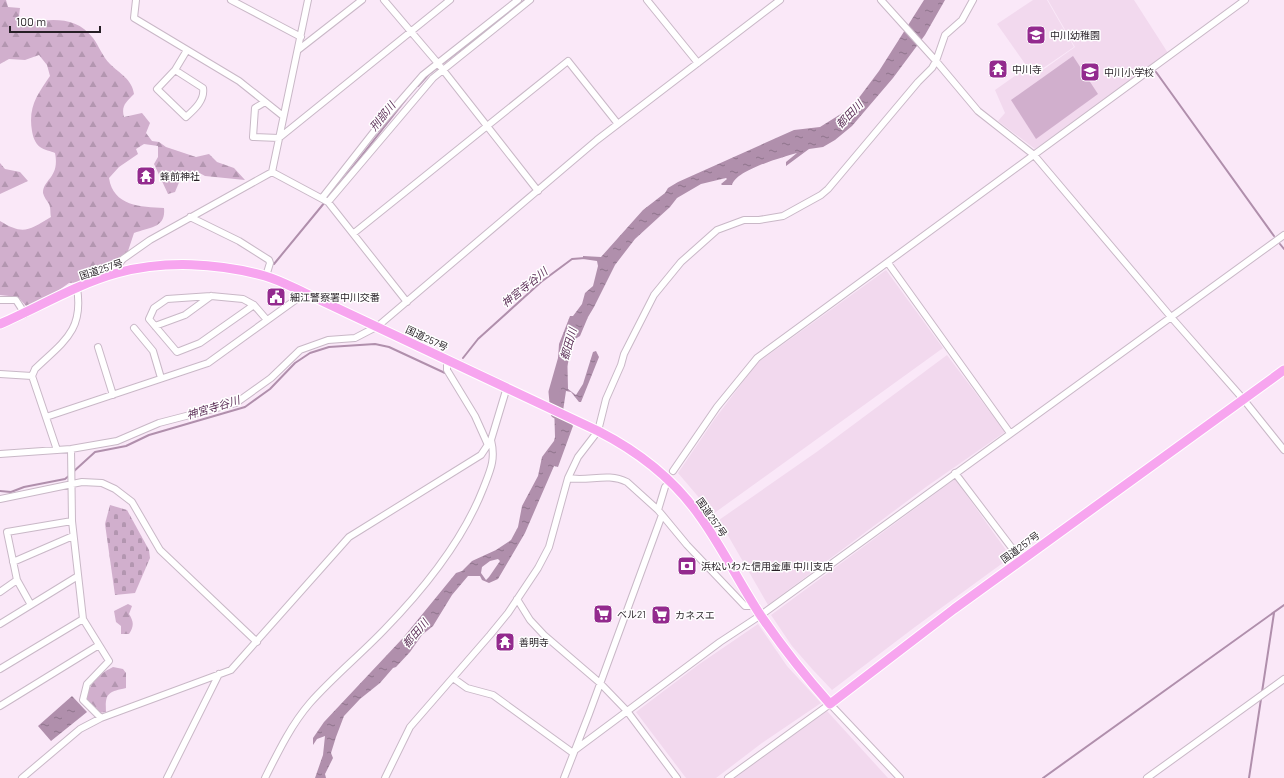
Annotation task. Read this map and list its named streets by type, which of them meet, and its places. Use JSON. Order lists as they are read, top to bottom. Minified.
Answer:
{"streets":{"highway":["国道257号"]},"water":["都田川","刑部川","神宮寺谷川"],"places":{"school or university":["中川幼稚園","中川小学校"],"temple":["中川寺","蜂前神社","善明寺"],"public building":["細江警察署中川交番"],"bank":["浜松いわた信用金庫 中川支店"],"supermarket":["ベル21","カネスエ"]},"scale_bar":"100 m"}
